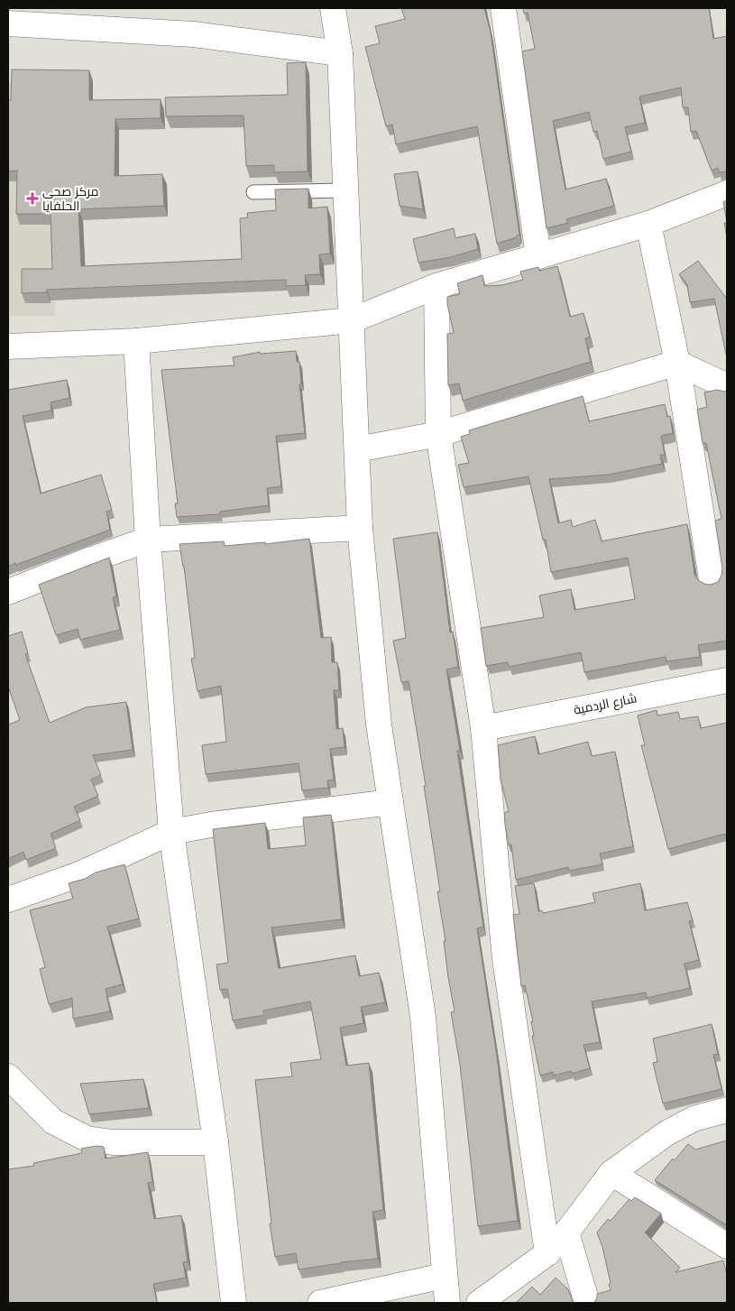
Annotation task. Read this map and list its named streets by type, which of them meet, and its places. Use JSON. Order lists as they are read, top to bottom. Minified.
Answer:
{"streets":{"street":["شارع الردمية"]},"places":{"health":["مركز صحى الحلفايا"]}}
